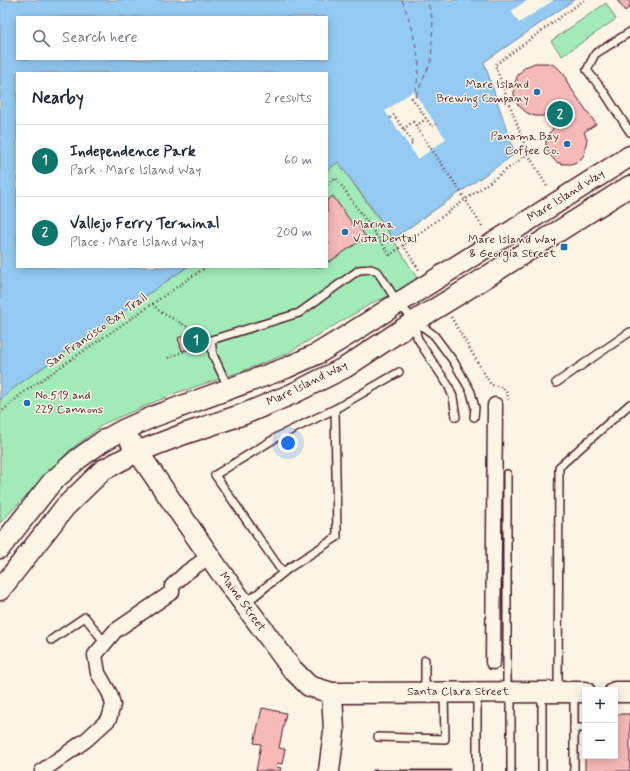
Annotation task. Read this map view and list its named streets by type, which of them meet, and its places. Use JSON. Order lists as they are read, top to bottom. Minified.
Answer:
{"streets":{"main road":["Mare Island Way","Maine Street","Santa Clara Street"],"path":["San Francisco Bay Trail"]},"crossings":[["Mare Island Way","Maine Street"],["Maine Street","Santa Clara Street"]],"places":{"other":["Mare Island Brewing Company","Panama Bay Coffee Co.","Marina Vista Dental","No.519 and 229 Cannons"],"transit":["Mare Island Way & Georgia Street"]},"page":{"search":"Search here","heading":["Nearby","2 results"],"pins":["2","1"],"list":[{"mark":"1","name":"Independence Park","note":"Park · Mare Island Way","value":"60 m"},{"mark":"2","name":"Vallejo Ferry Terminal","note":"Place · Mare Island Way","value":"200 m"}],"map_buttons":["+","−"]}}
